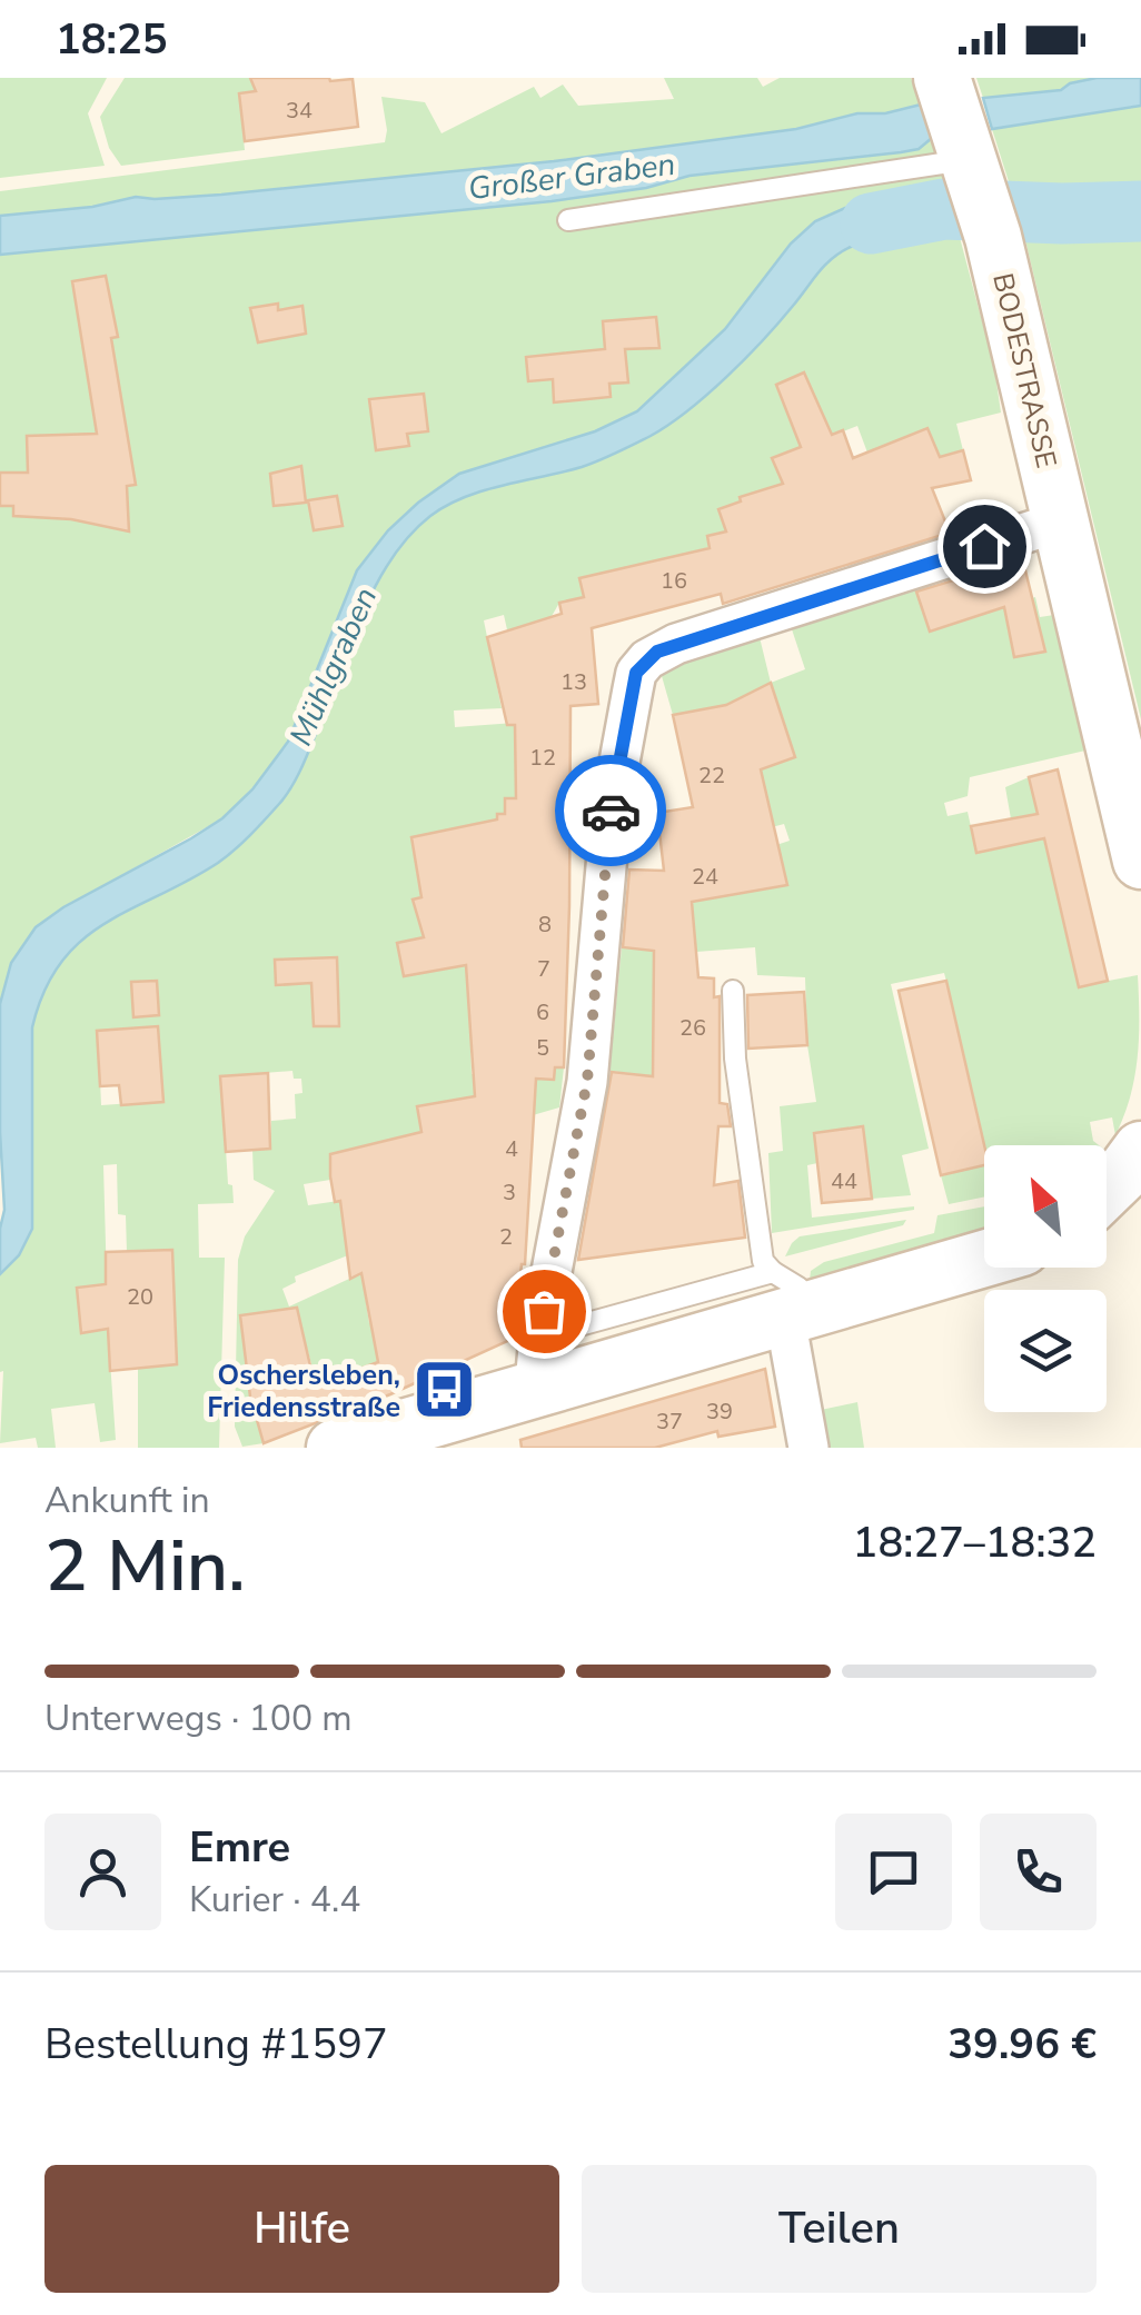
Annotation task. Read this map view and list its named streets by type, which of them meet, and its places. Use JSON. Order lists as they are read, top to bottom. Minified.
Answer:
{"streets":{"main road":["BODESTRASSE"]},"water":["Großer Graben","Mühlgraben"],"places":{"bus stop":["Oschersleben, Friedensstraße"]},"house_numbers":["34","16","13","12","22","24","8","7","6","26","5","4","44","3","2","20","39","37"],"north":"top left","page":{"status":"18:25","heading":["2 Min.","Ankunft in","18:27–18:32"],"panel":["Emre","Kurier · 4.4","Bestellung #1597","39.96 €"],"bar":"Unterwegs · 100 m","buttons":["Hilfe","Teilen"]}}
